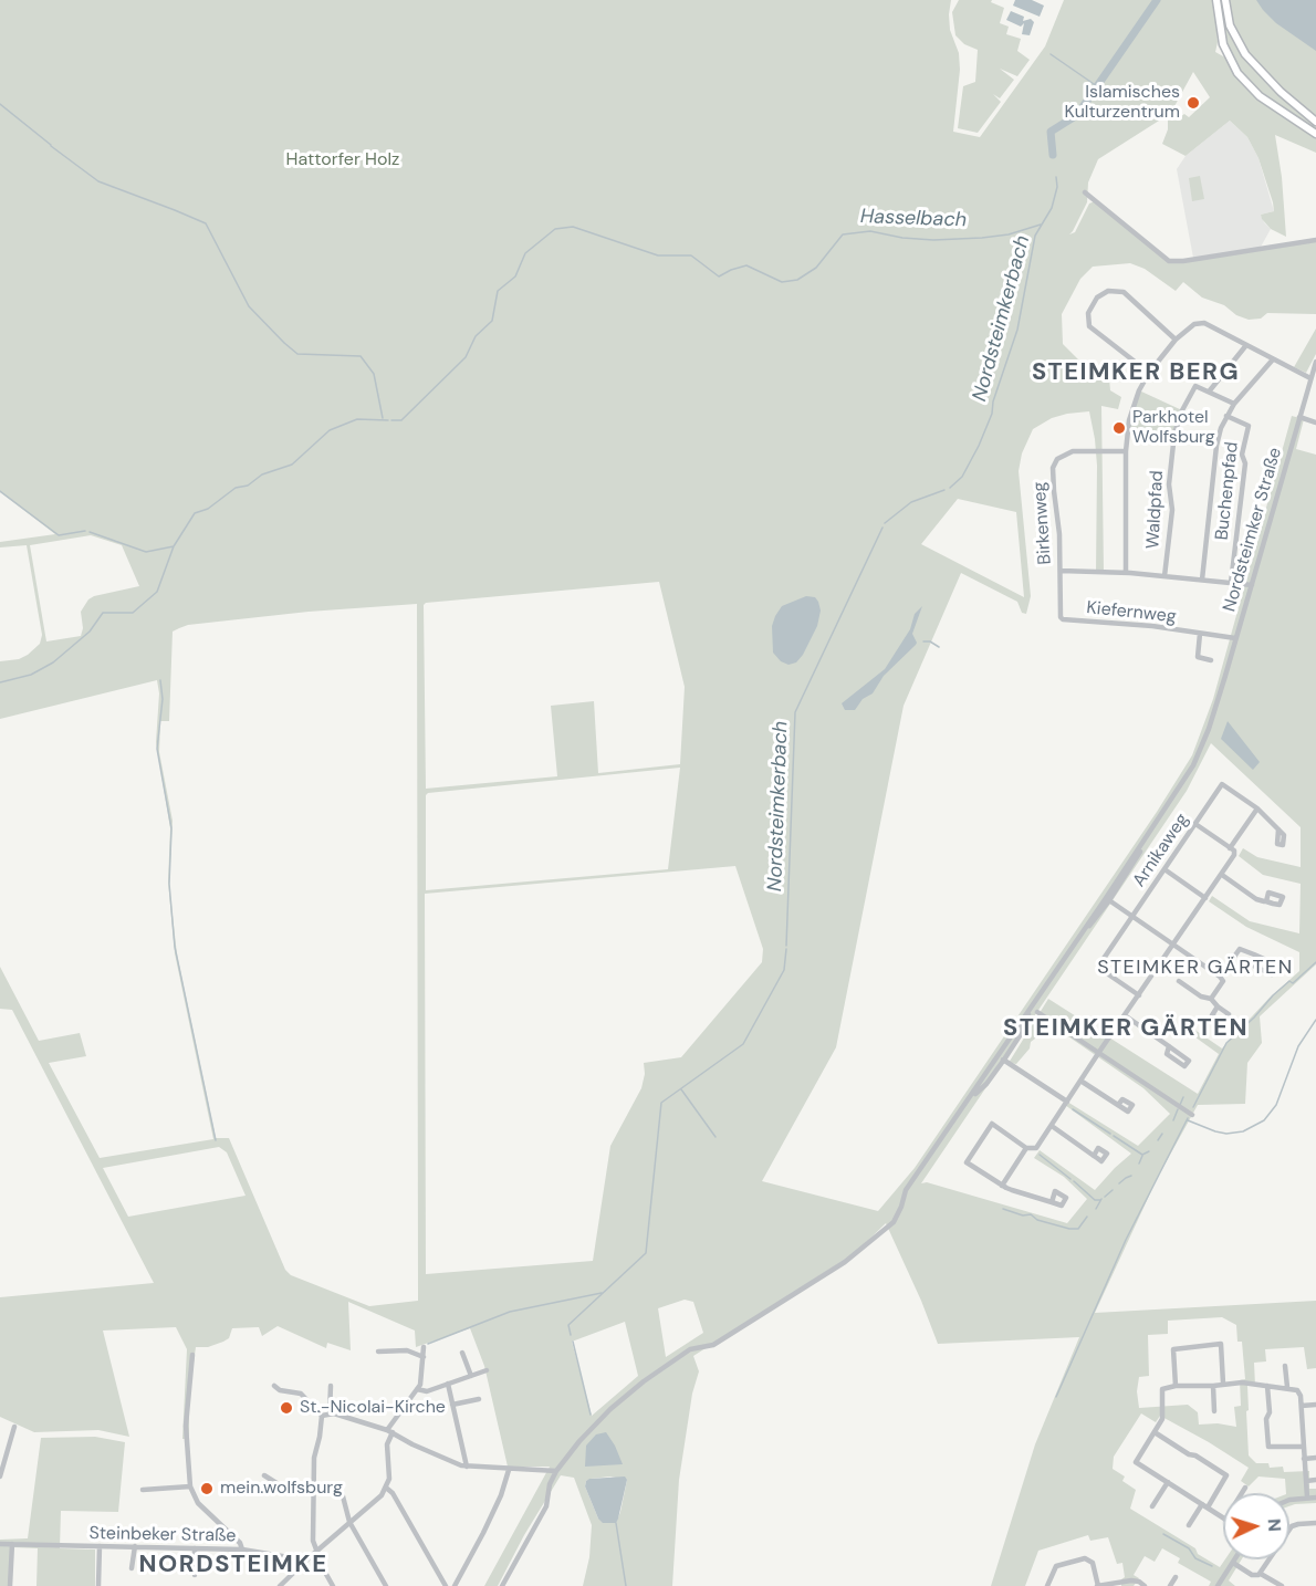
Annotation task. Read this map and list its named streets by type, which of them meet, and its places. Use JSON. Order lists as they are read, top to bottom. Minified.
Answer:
{"streets":{"street":["Buchenpfad","Waldpfad","Birkenweg","Nordsteimker Straße","Kiefernweg","Arnikaweg","Steinbeker Straße"]},"crossings":[["Birkenweg","Kiefernweg"],["Nordsteimker Straße","Kiefernweg"]],"districts":["STEIMKER BERG","STEIMKER GÄRTEN","STEIMKER GÄRTEN","NORDSTEIMKE"],"water":["Hasselbach","Nordsteimkerbach"],"parks":["Hattorfer Holz"],"places":["Islamisches Kulturzentrum","Parkhotel Wolfsburg","St.-Nicolai-Kirche","mein.wolfsburg"],"north":"right"}
